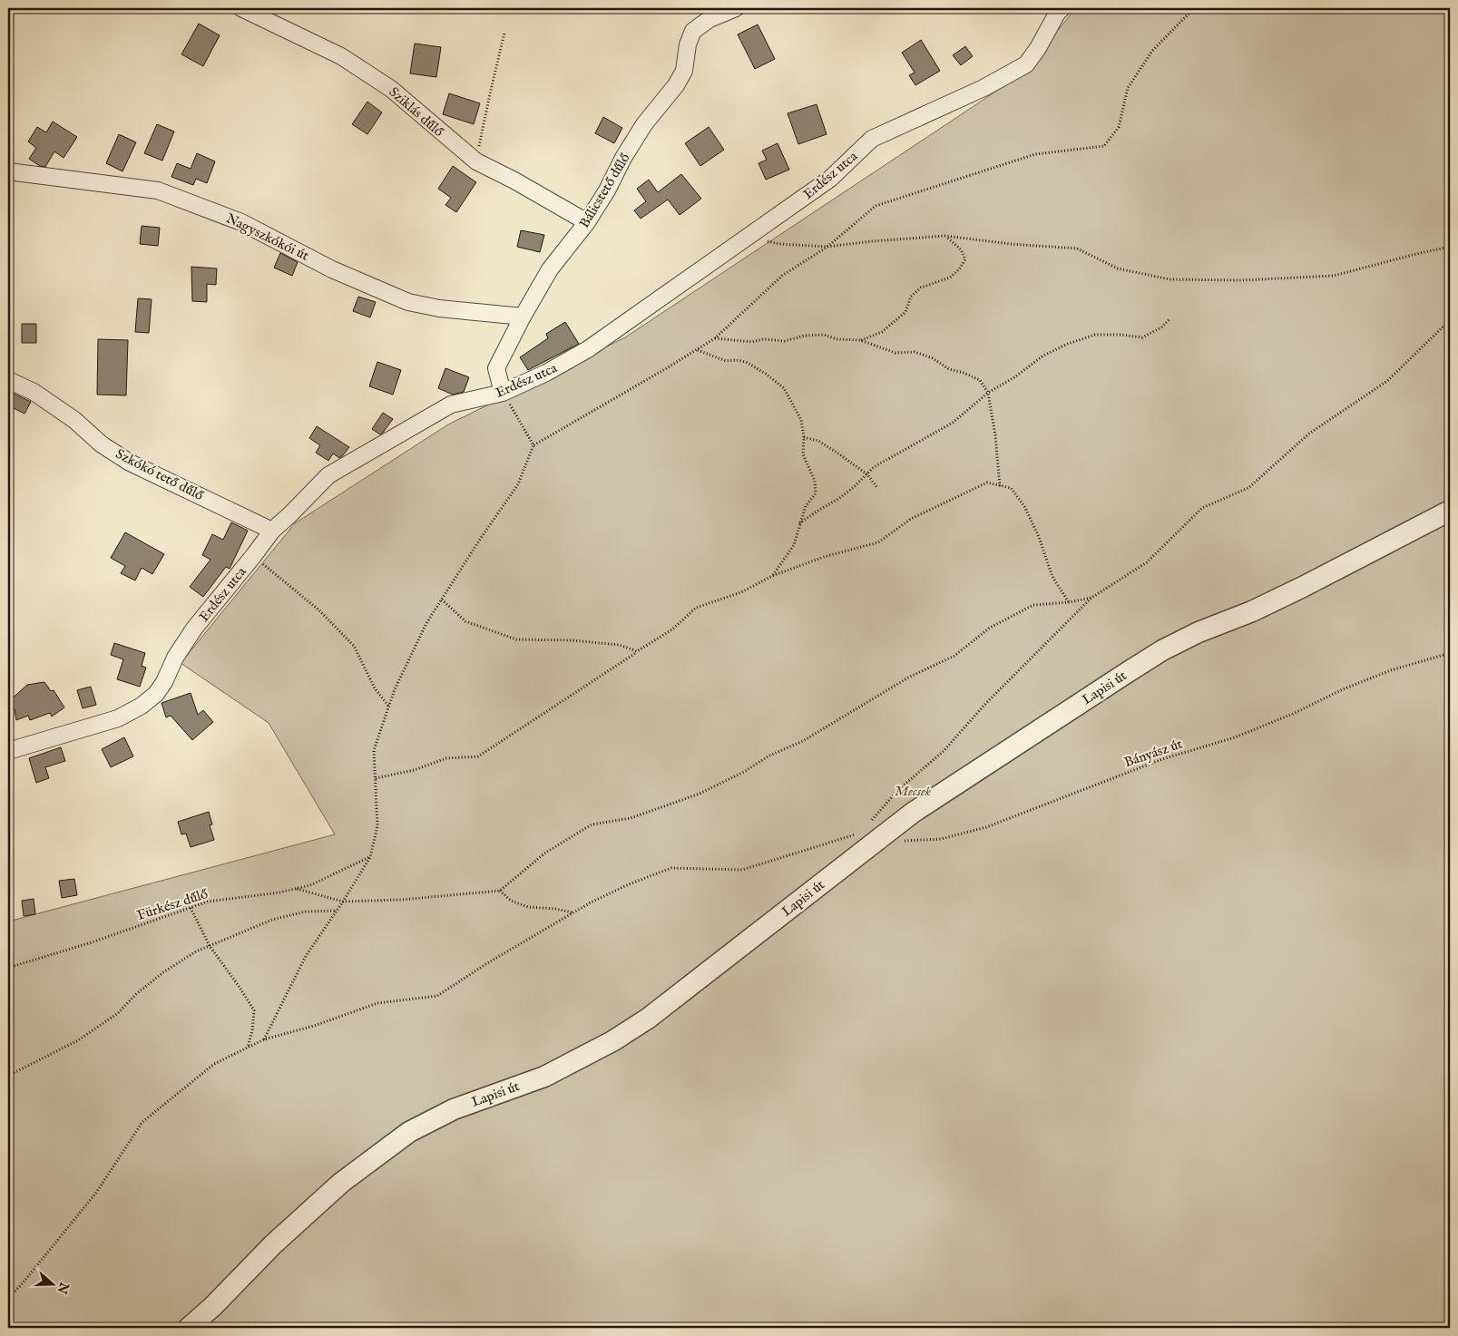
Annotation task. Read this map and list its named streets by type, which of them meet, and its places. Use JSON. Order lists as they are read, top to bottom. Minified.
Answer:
{"streets":{"street":["Sziklás dűlő","Erdész utca","Bálicstető dűlő","Nagyszkókói út","Szkókó tető dűlő","Lapisi út"],"path":["Bányász út","Fürkész dűlő"]},"crossings":[["Sziklás dűlő","Bálicstető dűlő"],["Erdész utca","Bálicstető dűlő"],["Erdész utca","Szkókó tető dűlő"],["Bálicstető dűlő","Nagyszkókói út"],["Lapisi út","Bányász út"]],"parks":["Mecsek"],"north":"right"}
